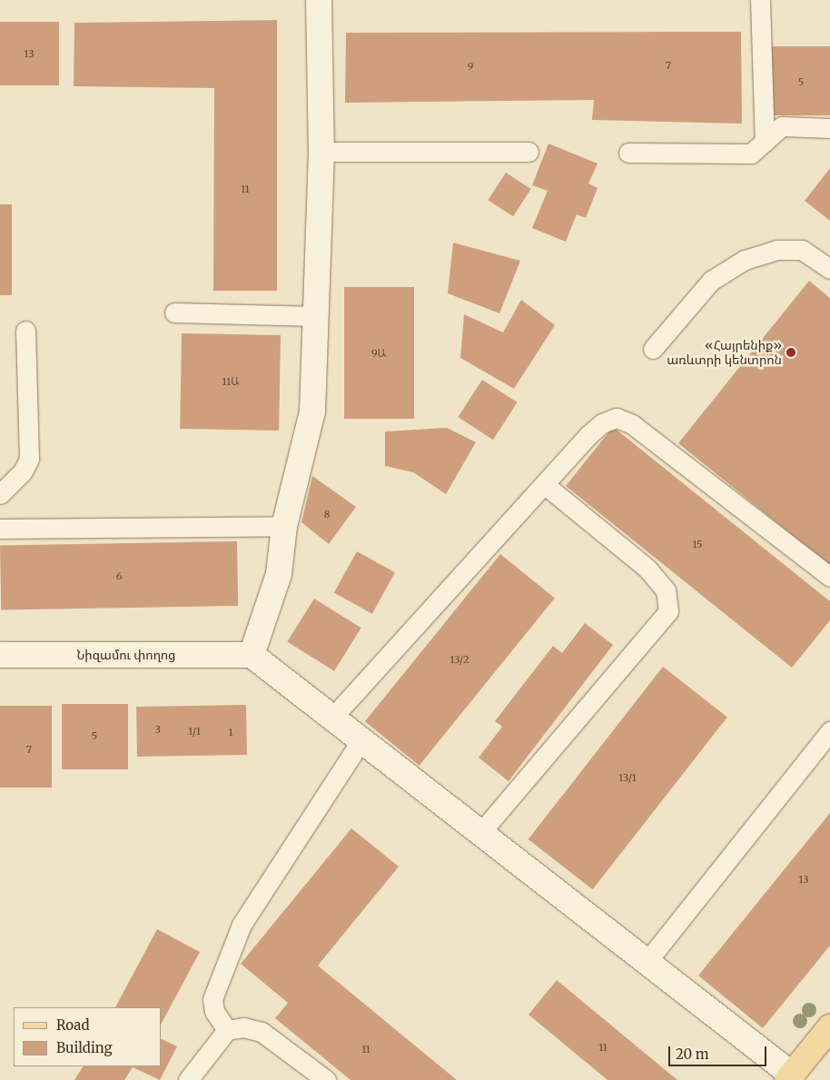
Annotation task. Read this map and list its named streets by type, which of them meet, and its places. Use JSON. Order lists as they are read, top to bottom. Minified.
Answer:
{"streets":{"street":["Նիզամու փողոց"]},"places":["«Հայրենիք» առևտրի կենտրոն"],"house_numbers":["13","7","9","5","11","9Ա","11Ա","8","15","6","13/2","3","1/1","1","5","7","13/1","13","11","11"],"legend":["Road","Building"],"scale_bar":"20 m"}
